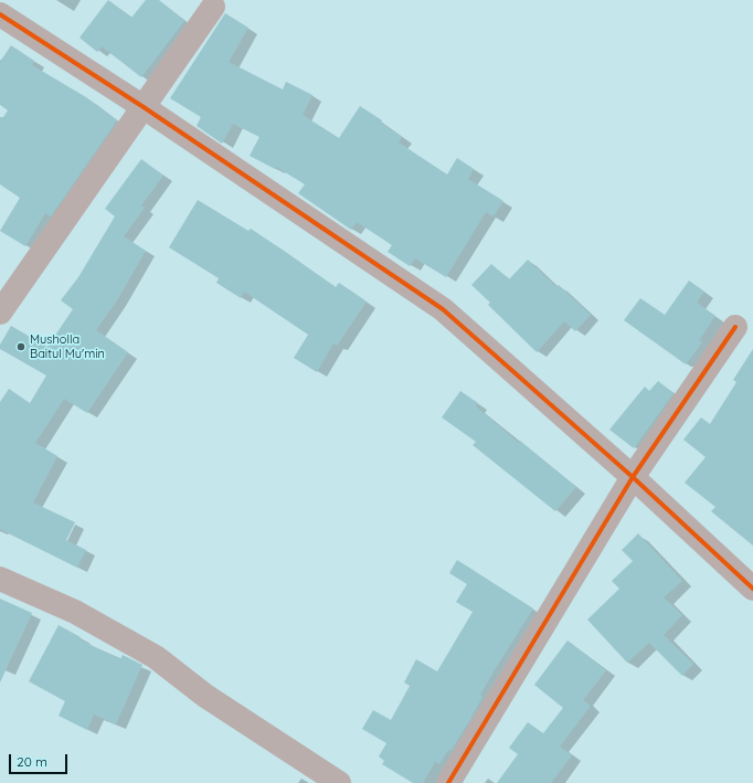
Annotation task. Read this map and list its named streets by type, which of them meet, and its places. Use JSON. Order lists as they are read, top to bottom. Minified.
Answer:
{"places":["Musholla Baitul Mu'min"],"scale_bar":"20 m"}
